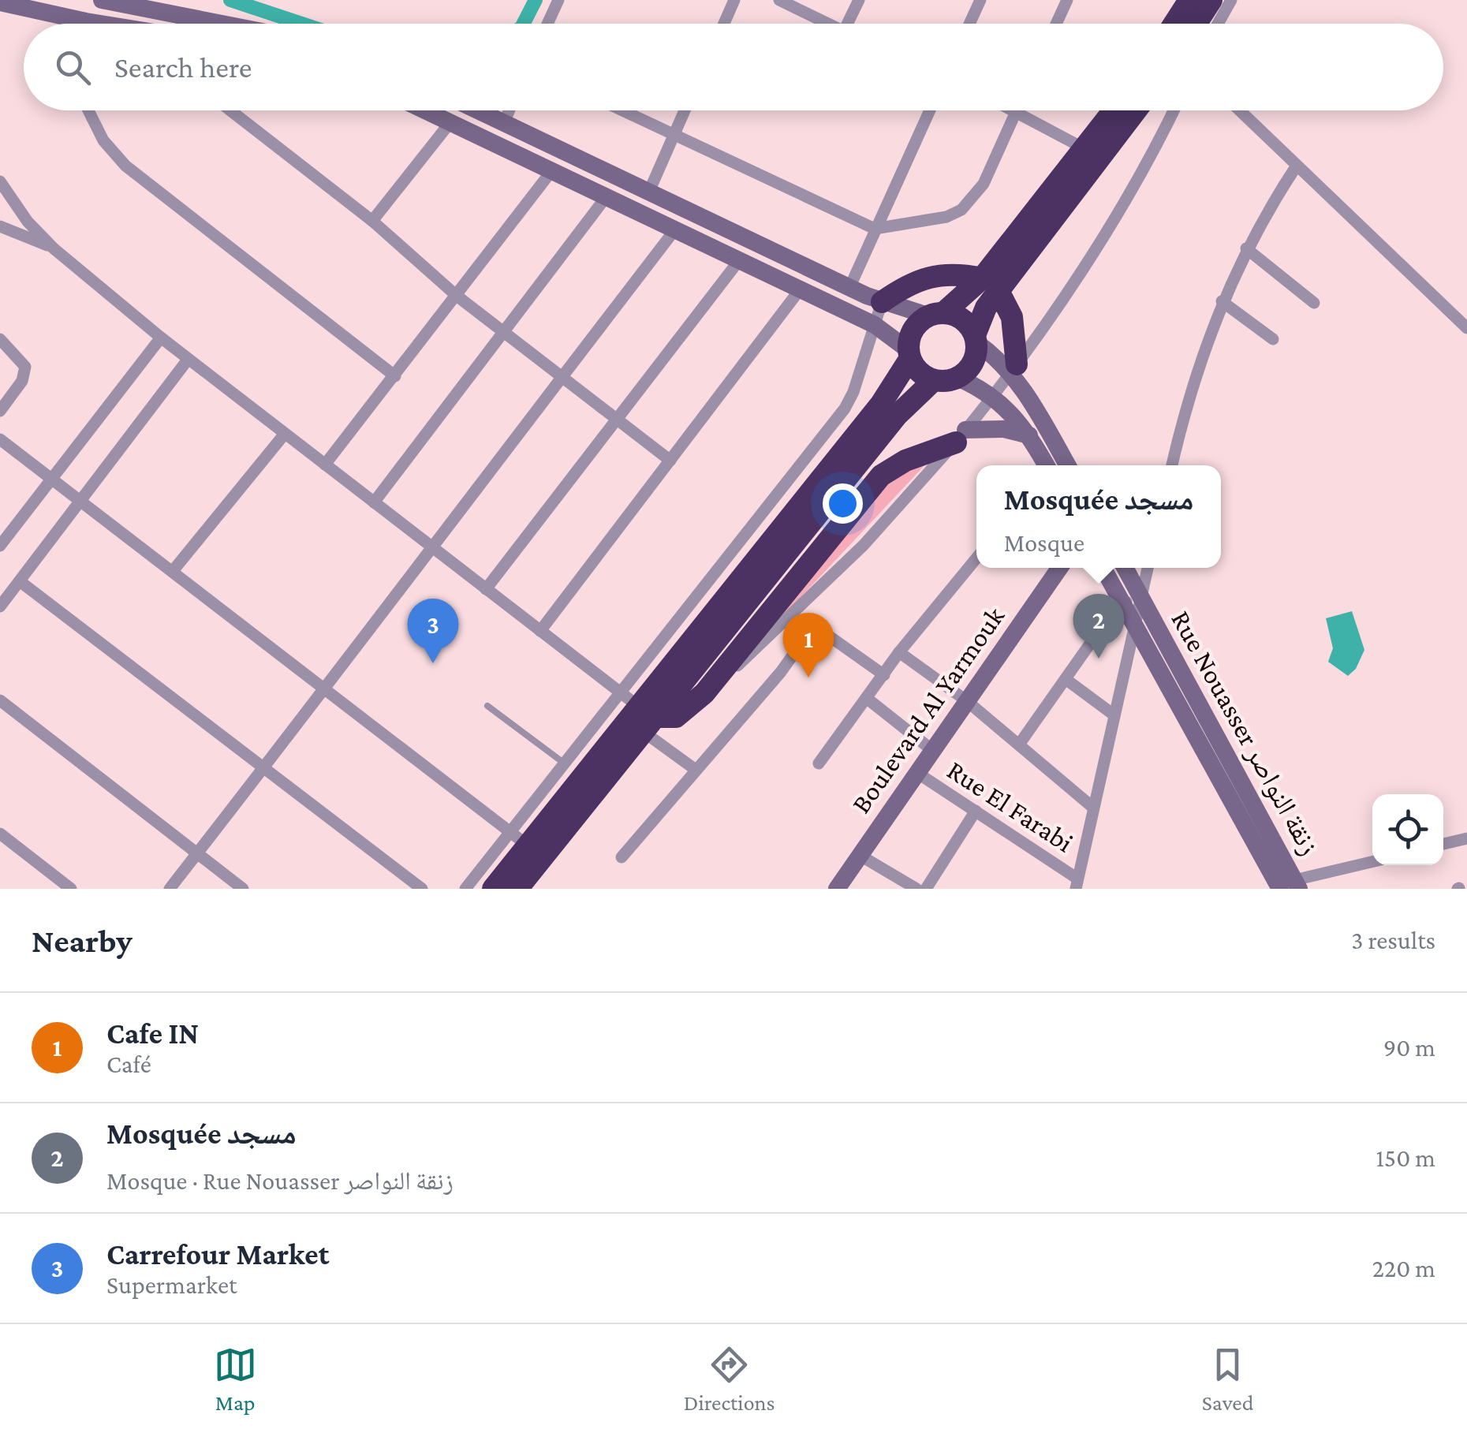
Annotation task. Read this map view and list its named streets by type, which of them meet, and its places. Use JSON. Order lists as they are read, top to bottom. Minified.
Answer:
{"streets":{"main road":["Boulevard Al Yarmouk","Rue Nouasser زنقة النواصر"],"street":["Rue El Farabi"]},"crossings":[["Boulevard Al Yarmouk","Rue El Farabi"]],"page":{"search":"Search here","popup":["Mosquée مسجد","Mosque"],"pins":["2","3","1"],"heading":["Nearby","3 results"],"list":[{"mark":"1","name":"Cafe IN","note":"Café","value":"90 m"},{"mark":"2","name":"Mosquée مسجد","note":"Mosque · Rue Nouasser زنقة النواصر","value":"150 m"},{"mark":"3","name":"Carrefour Market","note":"Supermarket","value":"220 m"}],"nav":["Map","Directions","Saved"]}}
